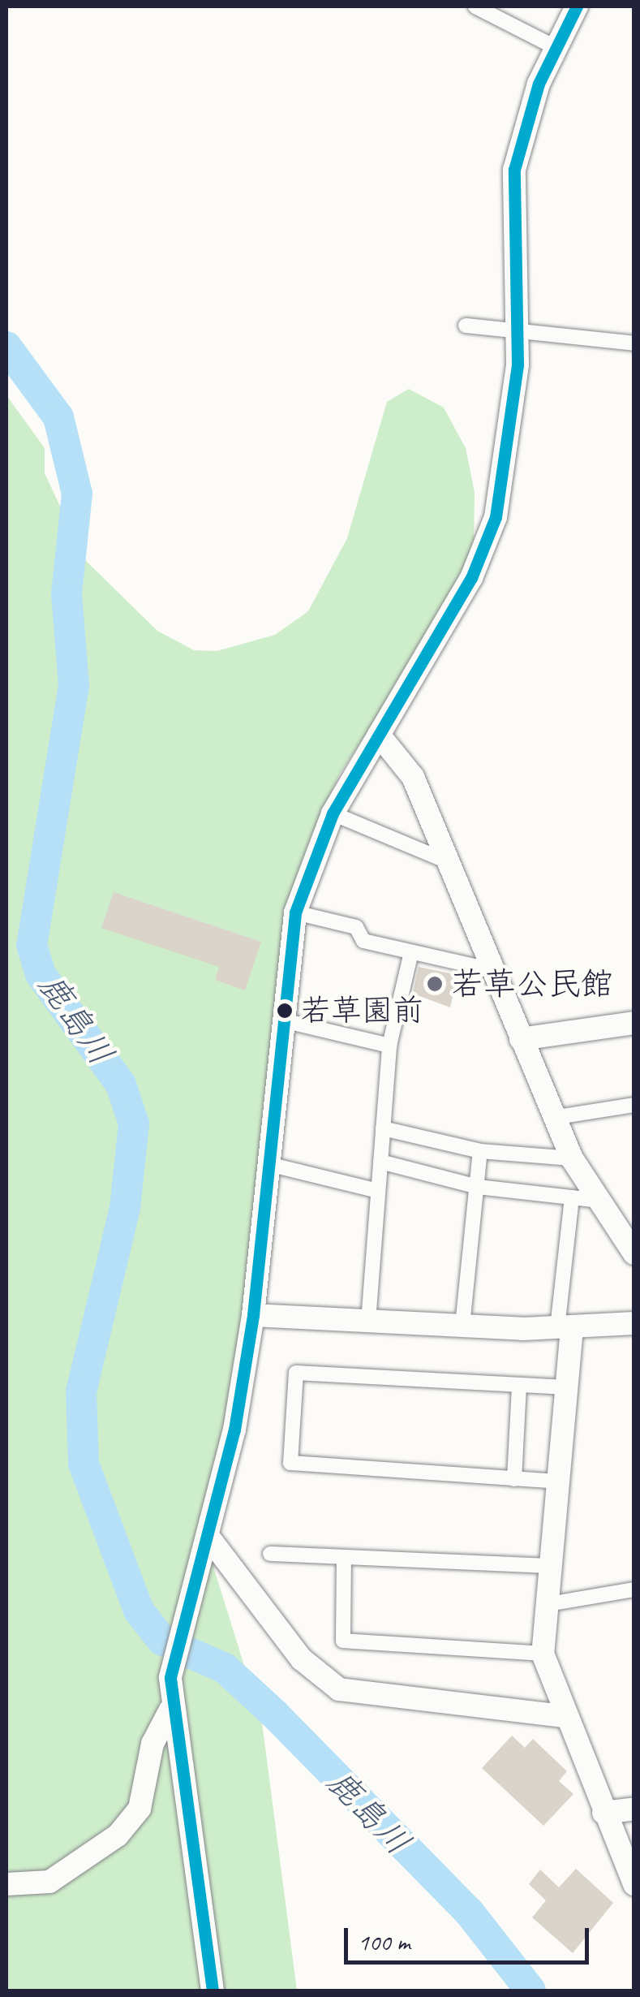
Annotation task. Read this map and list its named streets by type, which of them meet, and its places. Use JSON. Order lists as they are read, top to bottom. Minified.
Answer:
{"water":["鹿島川"],"places":["若草公民館","若草園前"],"scale_bar":"100 m"}
